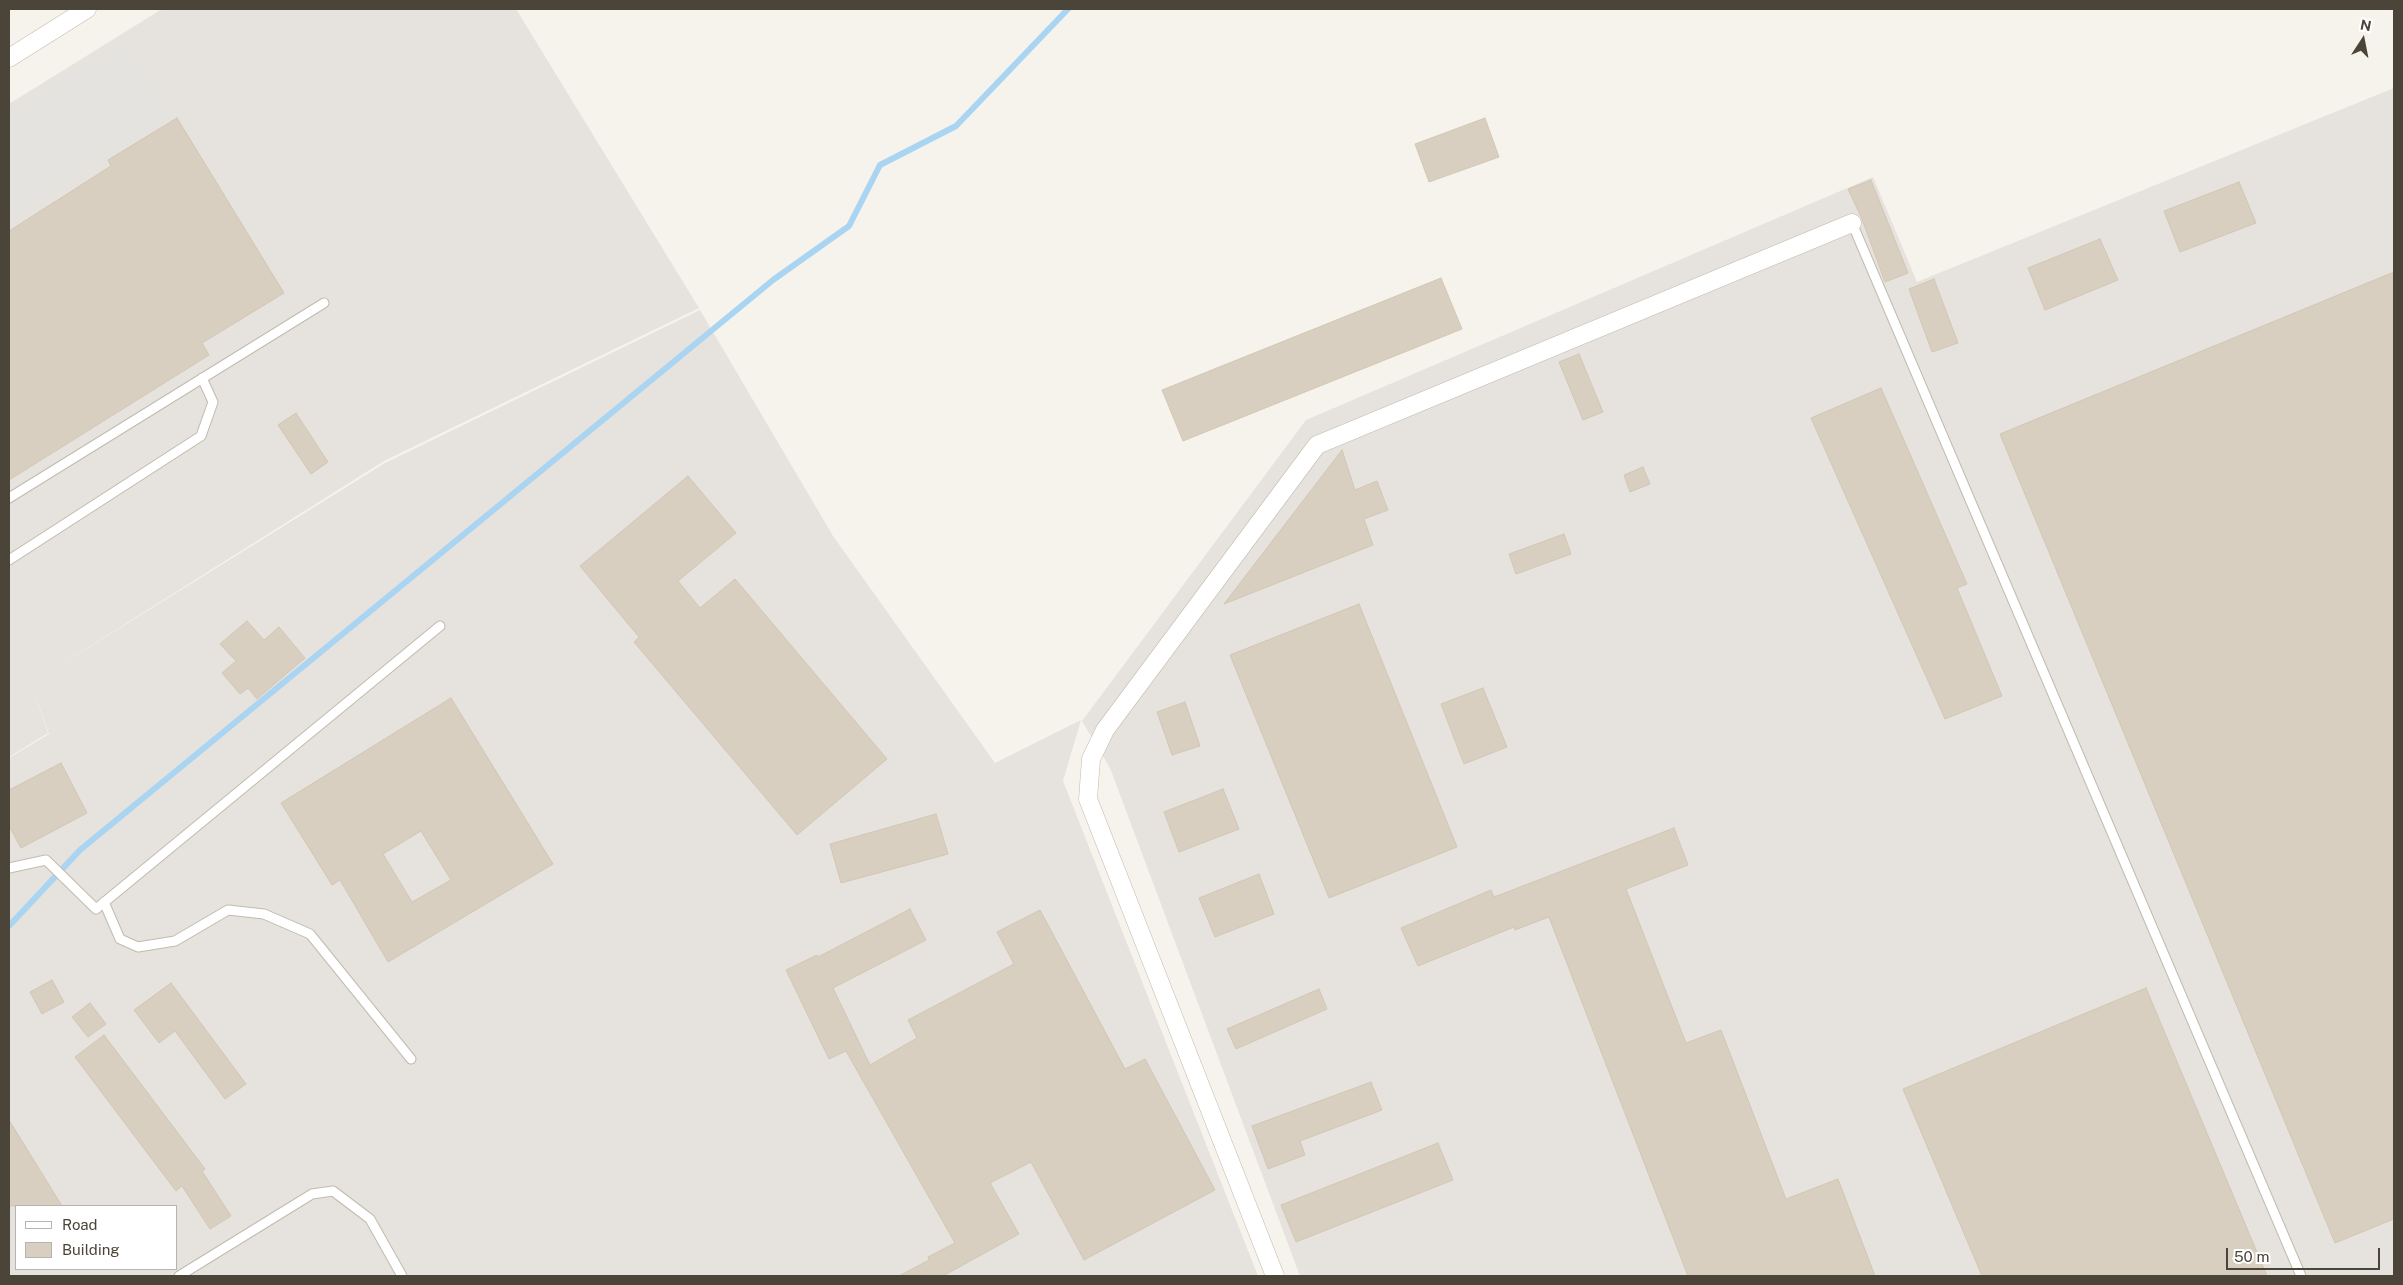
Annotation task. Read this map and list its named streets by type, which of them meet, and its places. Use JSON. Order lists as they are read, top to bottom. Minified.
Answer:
{"legend":["Road","Building"],"scale_bar":"50 m","north":"top"}
